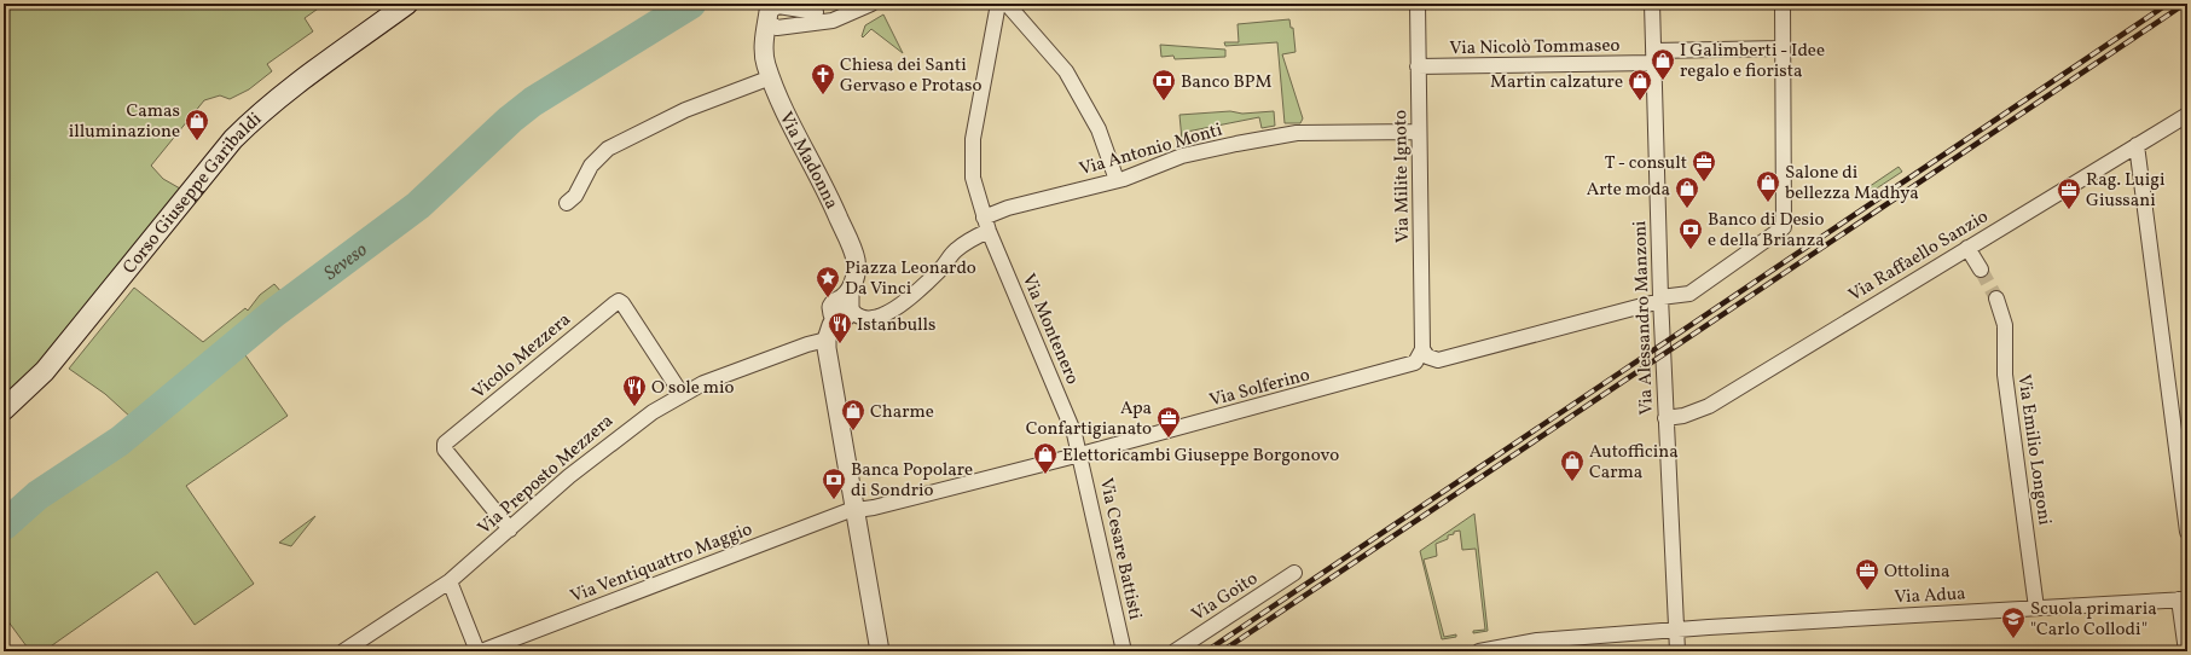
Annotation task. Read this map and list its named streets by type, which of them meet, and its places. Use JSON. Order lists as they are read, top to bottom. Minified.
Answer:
{"streets":{"main road":["Corso Giuseppe Garibaldi"],"street":["Via Nicolò Tommaseo","Via Antonio Monti","Via Madonna","Via Milite Ignoto","Via Raffaello Sanzio","Via Alessandro Manzoni","Via Montenero","Vicolo Mezzera","Via Solferino","Via Emilio Longoni","Via Preposto Mezzera","Via Cesare Battisti","Via Ventiquattro Maggio","Via Adua","Via Goito"]},"crossings":[["Via Nicolò Tommaseo","Via Milite Ignoto"],["Via Nicolò Tommaseo","Via Alessandro Manzoni"],["Via Antonio Monti","Via Madonna"],["Via Antonio Monti","Via Milite Ignoto"],["Via Antonio Monti","Via Montenero"],["Via Antonio Monti","Via Preposto Mezzera"],["Via Madonna","Via Preposto Mezzera"],["Via Milite Ignoto","Via Solferino"],["Via Raffaello Sanzio","Via Alessandro Manzoni"],["Via Alessandro Manzoni","Via Adua"],["Via Montenero","Via Solferino"],["Via Montenero","Via Cesare Battisti"],["Vicolo Mezzera","Via Preposto Mezzera"],["Via Solferino","Via Cesare Battisti"],["Via Solferino","Via Ventiquattro Maggio"],["Via Emilio Longoni","Via Adua"]],"water":["Seveso"],"places":{"shop":["I Galimberti - Idee regalo e fiorista","Martin calzature","Camas illuminazione","Salone di bellezza Madhya","Arte moda","Charme","Elettoricambi Giuseppe Borgonovo","Autofficina Carma"],"church":["Chiesa dei Santi Gervaso e Protaso"],"bank":["Banco BPM","Banco di Desio e della Brianza","Banca Popolare di Sondrio"],"office":["T - consult","Rag. Luigi Giussani","Apa Confartigianato","Ottolina"],"place":["Piazza Leonardo Da Vinci"],"restaurant":["Istanbulls","O sole mio"],"school or university":["Scuola primaria \"Carlo Collodi\""]}}
